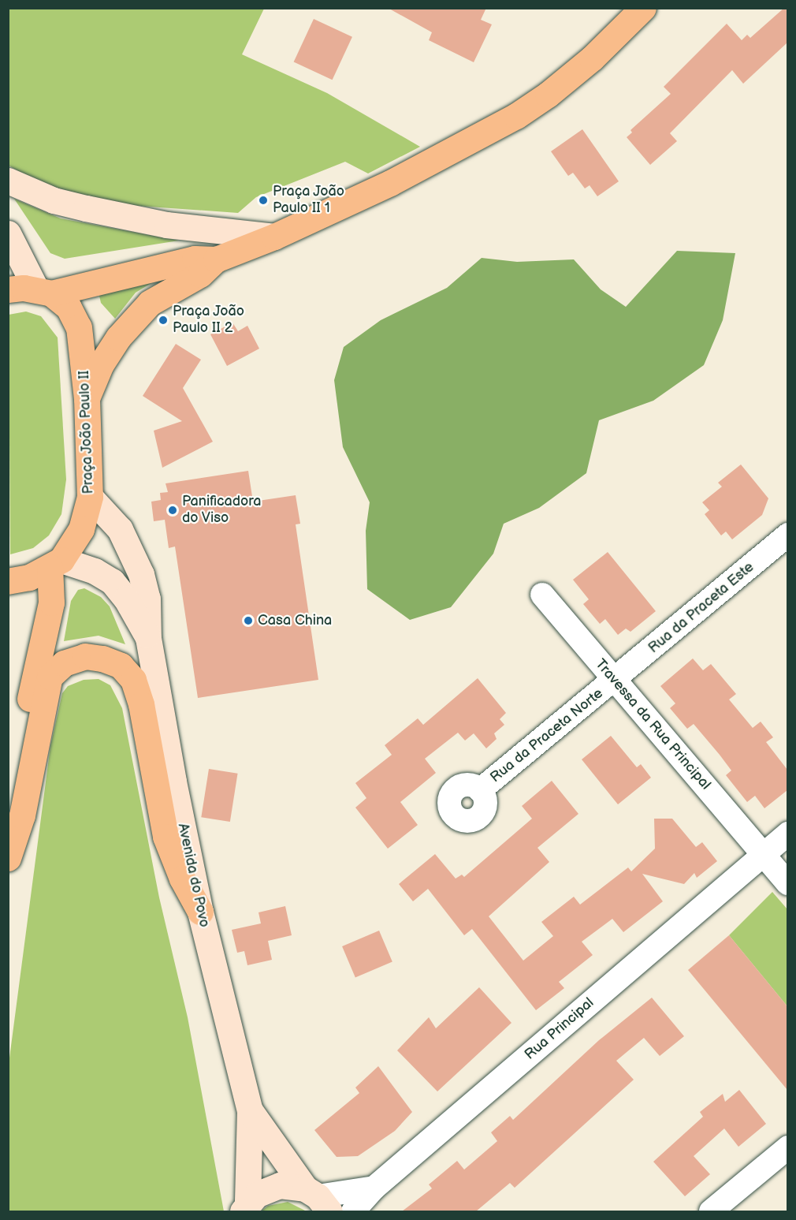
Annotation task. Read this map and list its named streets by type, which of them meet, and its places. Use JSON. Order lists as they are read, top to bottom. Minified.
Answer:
{"streets":{"main road":["Praça João Paulo II"],"street":["Rua da Praceta Este","Travessa da Rua Principal","Rua da Praceta Norte","Avenida do Povo","Rua Principal"]},"crossings":[["Praça João Paulo II","Avenida do Povo"],["Rua da Praceta Este","Travessa da Rua Principal"],["Rua da Praceta Este","Rua da Praceta Norte"],["Travessa da Rua Principal","Rua da Praceta Norte"],["Travessa da Rua Principal","Rua Principal"]],"places":["Praça João Paulo II 1","Praça João Paulo II 2","Panificadora do Viso","Casa China"]}
